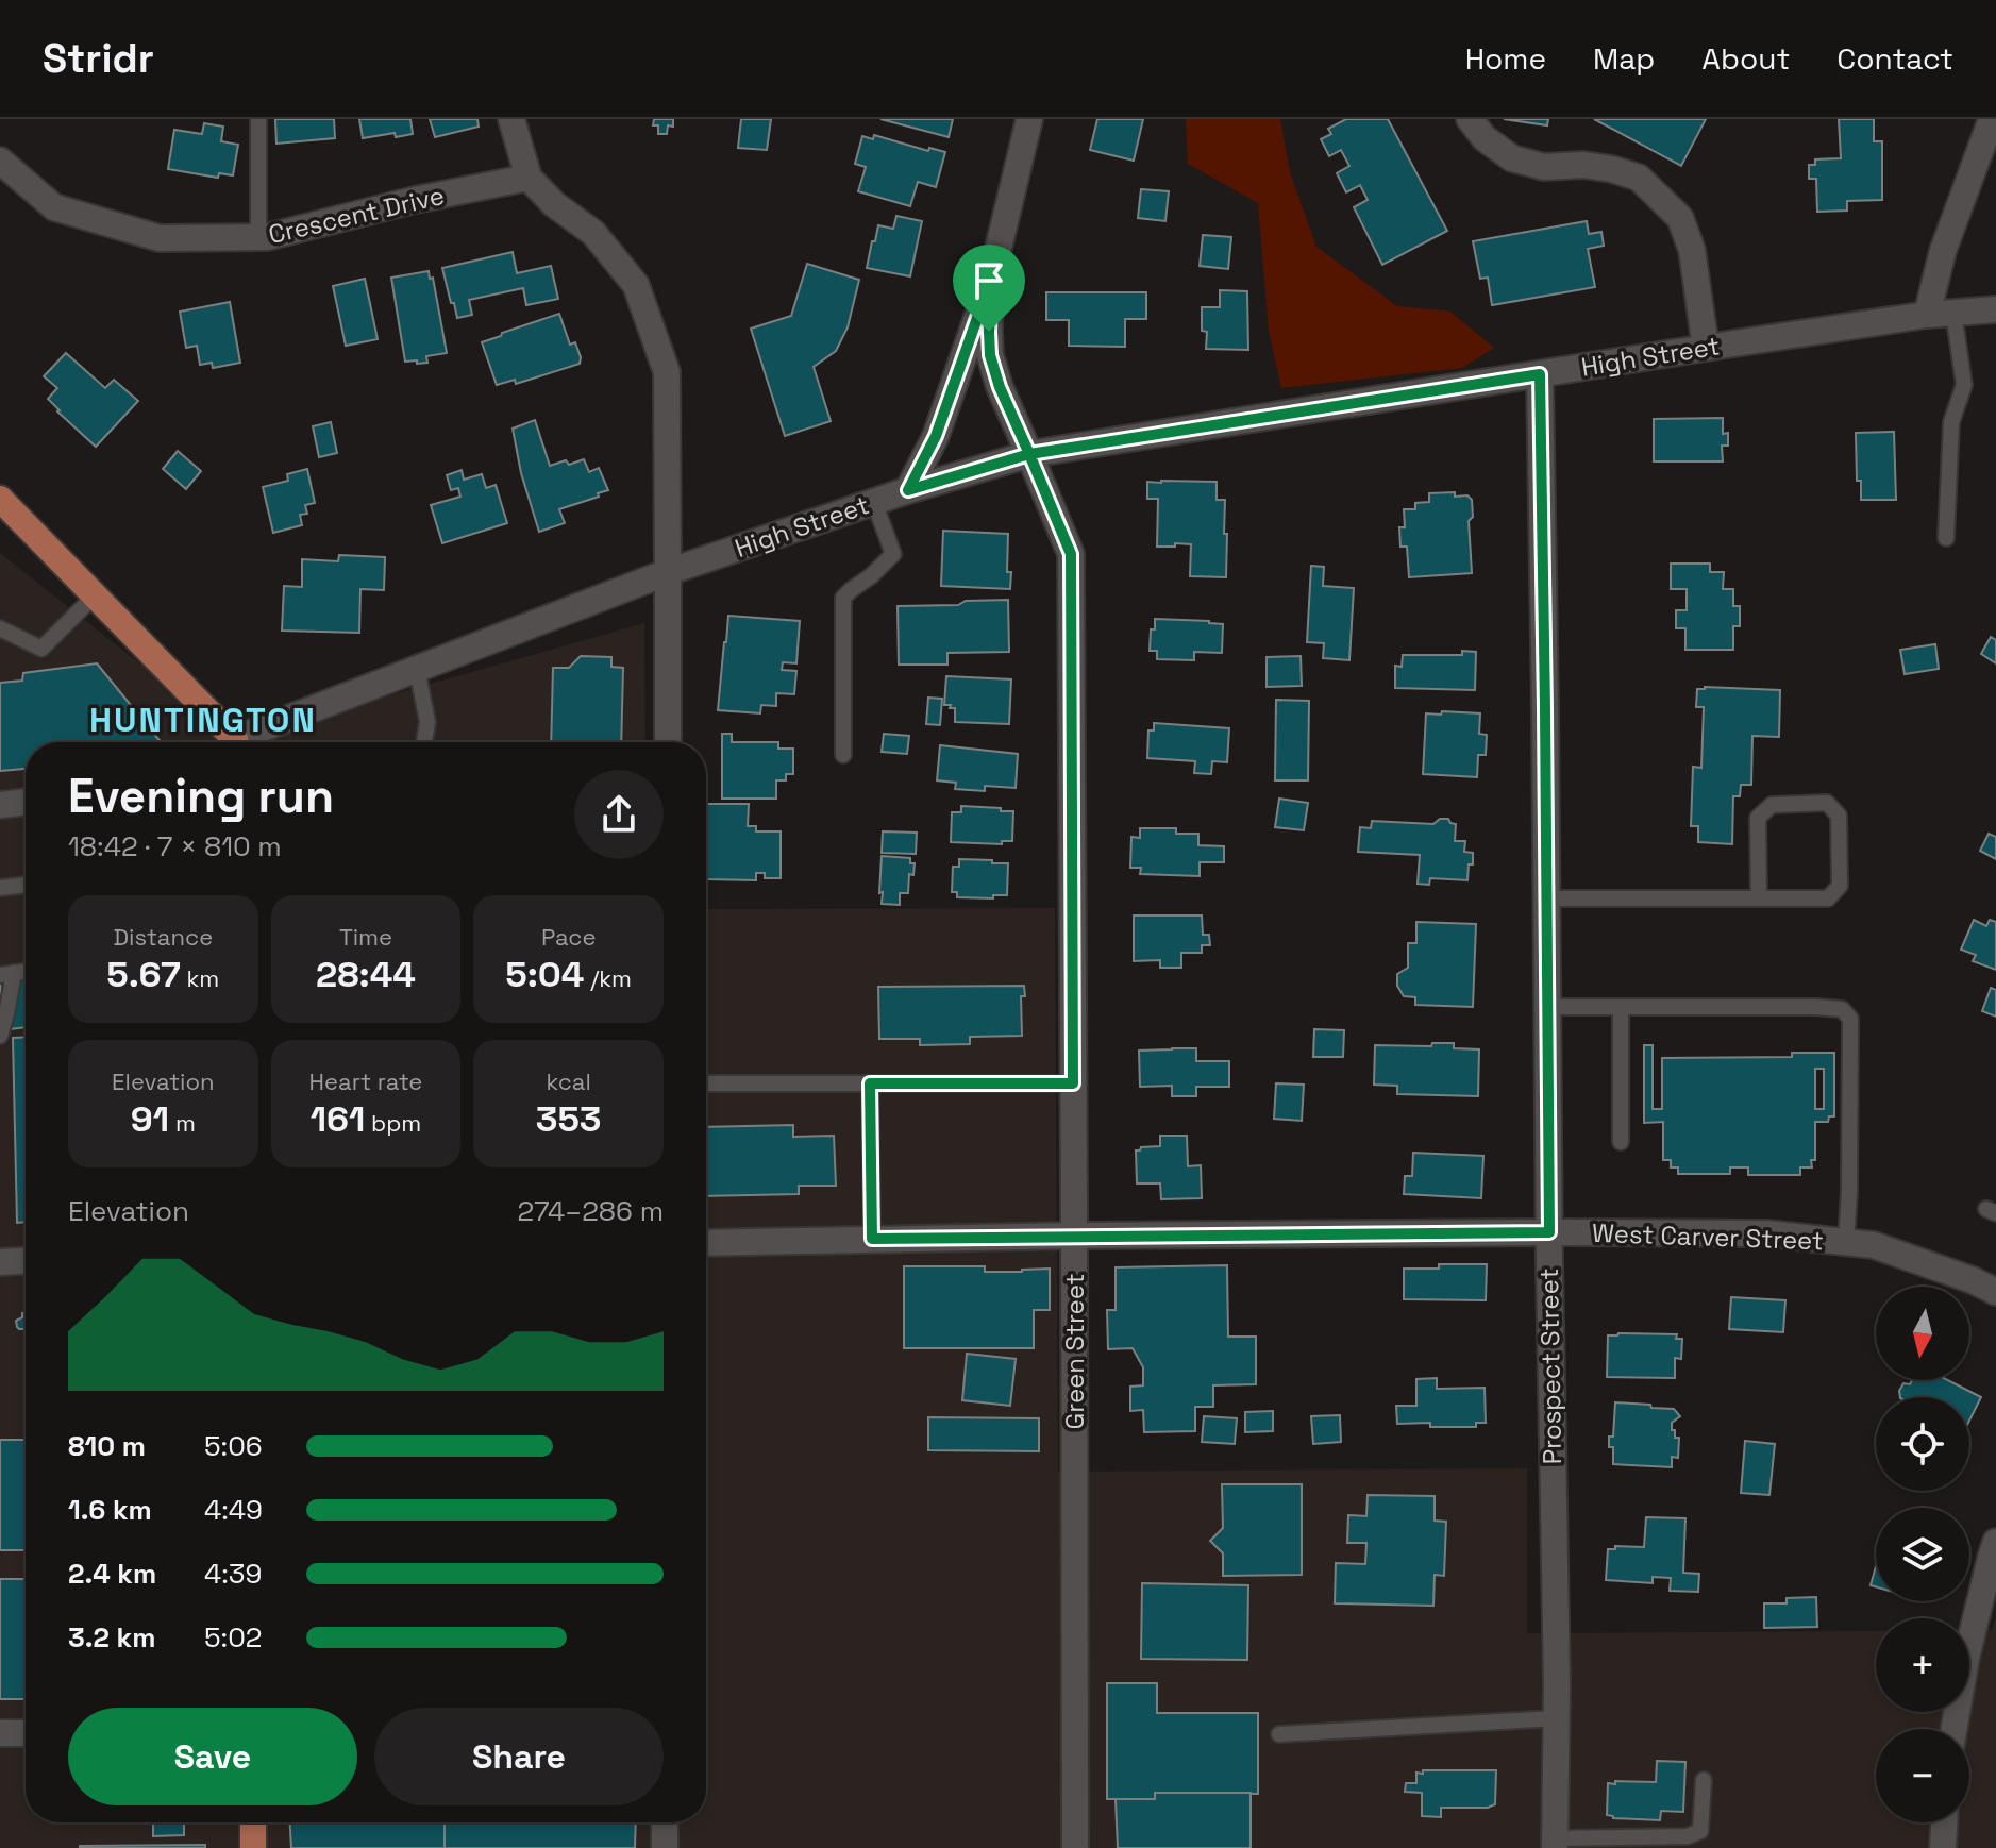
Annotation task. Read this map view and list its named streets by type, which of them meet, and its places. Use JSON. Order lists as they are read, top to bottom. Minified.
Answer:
{"streets":{"street":["Crescent Drive","High Street","West Carver Street","Green Street","Prospect Street"]},"crossings":[["High Street","Green Street"],["High Street","Prospect Street"],["West Carver Street","Green Street"],["West Carver Street","Prospect Street"]],"districts":["HUNTINGTON"],"north":"bottom","page":{"header":"Stridr","nav":["Home","Map","About","Contact"],"heading":["Evening run","18:42 · 7 × 810 m"],"stats":[["Distance","5.67 km"],["Time","28:44"],["Pace","5:04 /km"],["Elevation","91 m"],["Heart rate","161 bpm"],["kcal","353"]],"chart":["Elevation","274–286 m"],"map_buttons":["+","−"],"list":[{"name":"810 m","note":"5:06"},{"name":"1.6 km","note":"4:49"},{"name":"2.4 km","note":"4:39"},{"name":"3.2 km","note":"5:02"}],"buttons":["Save","Share"]}}
